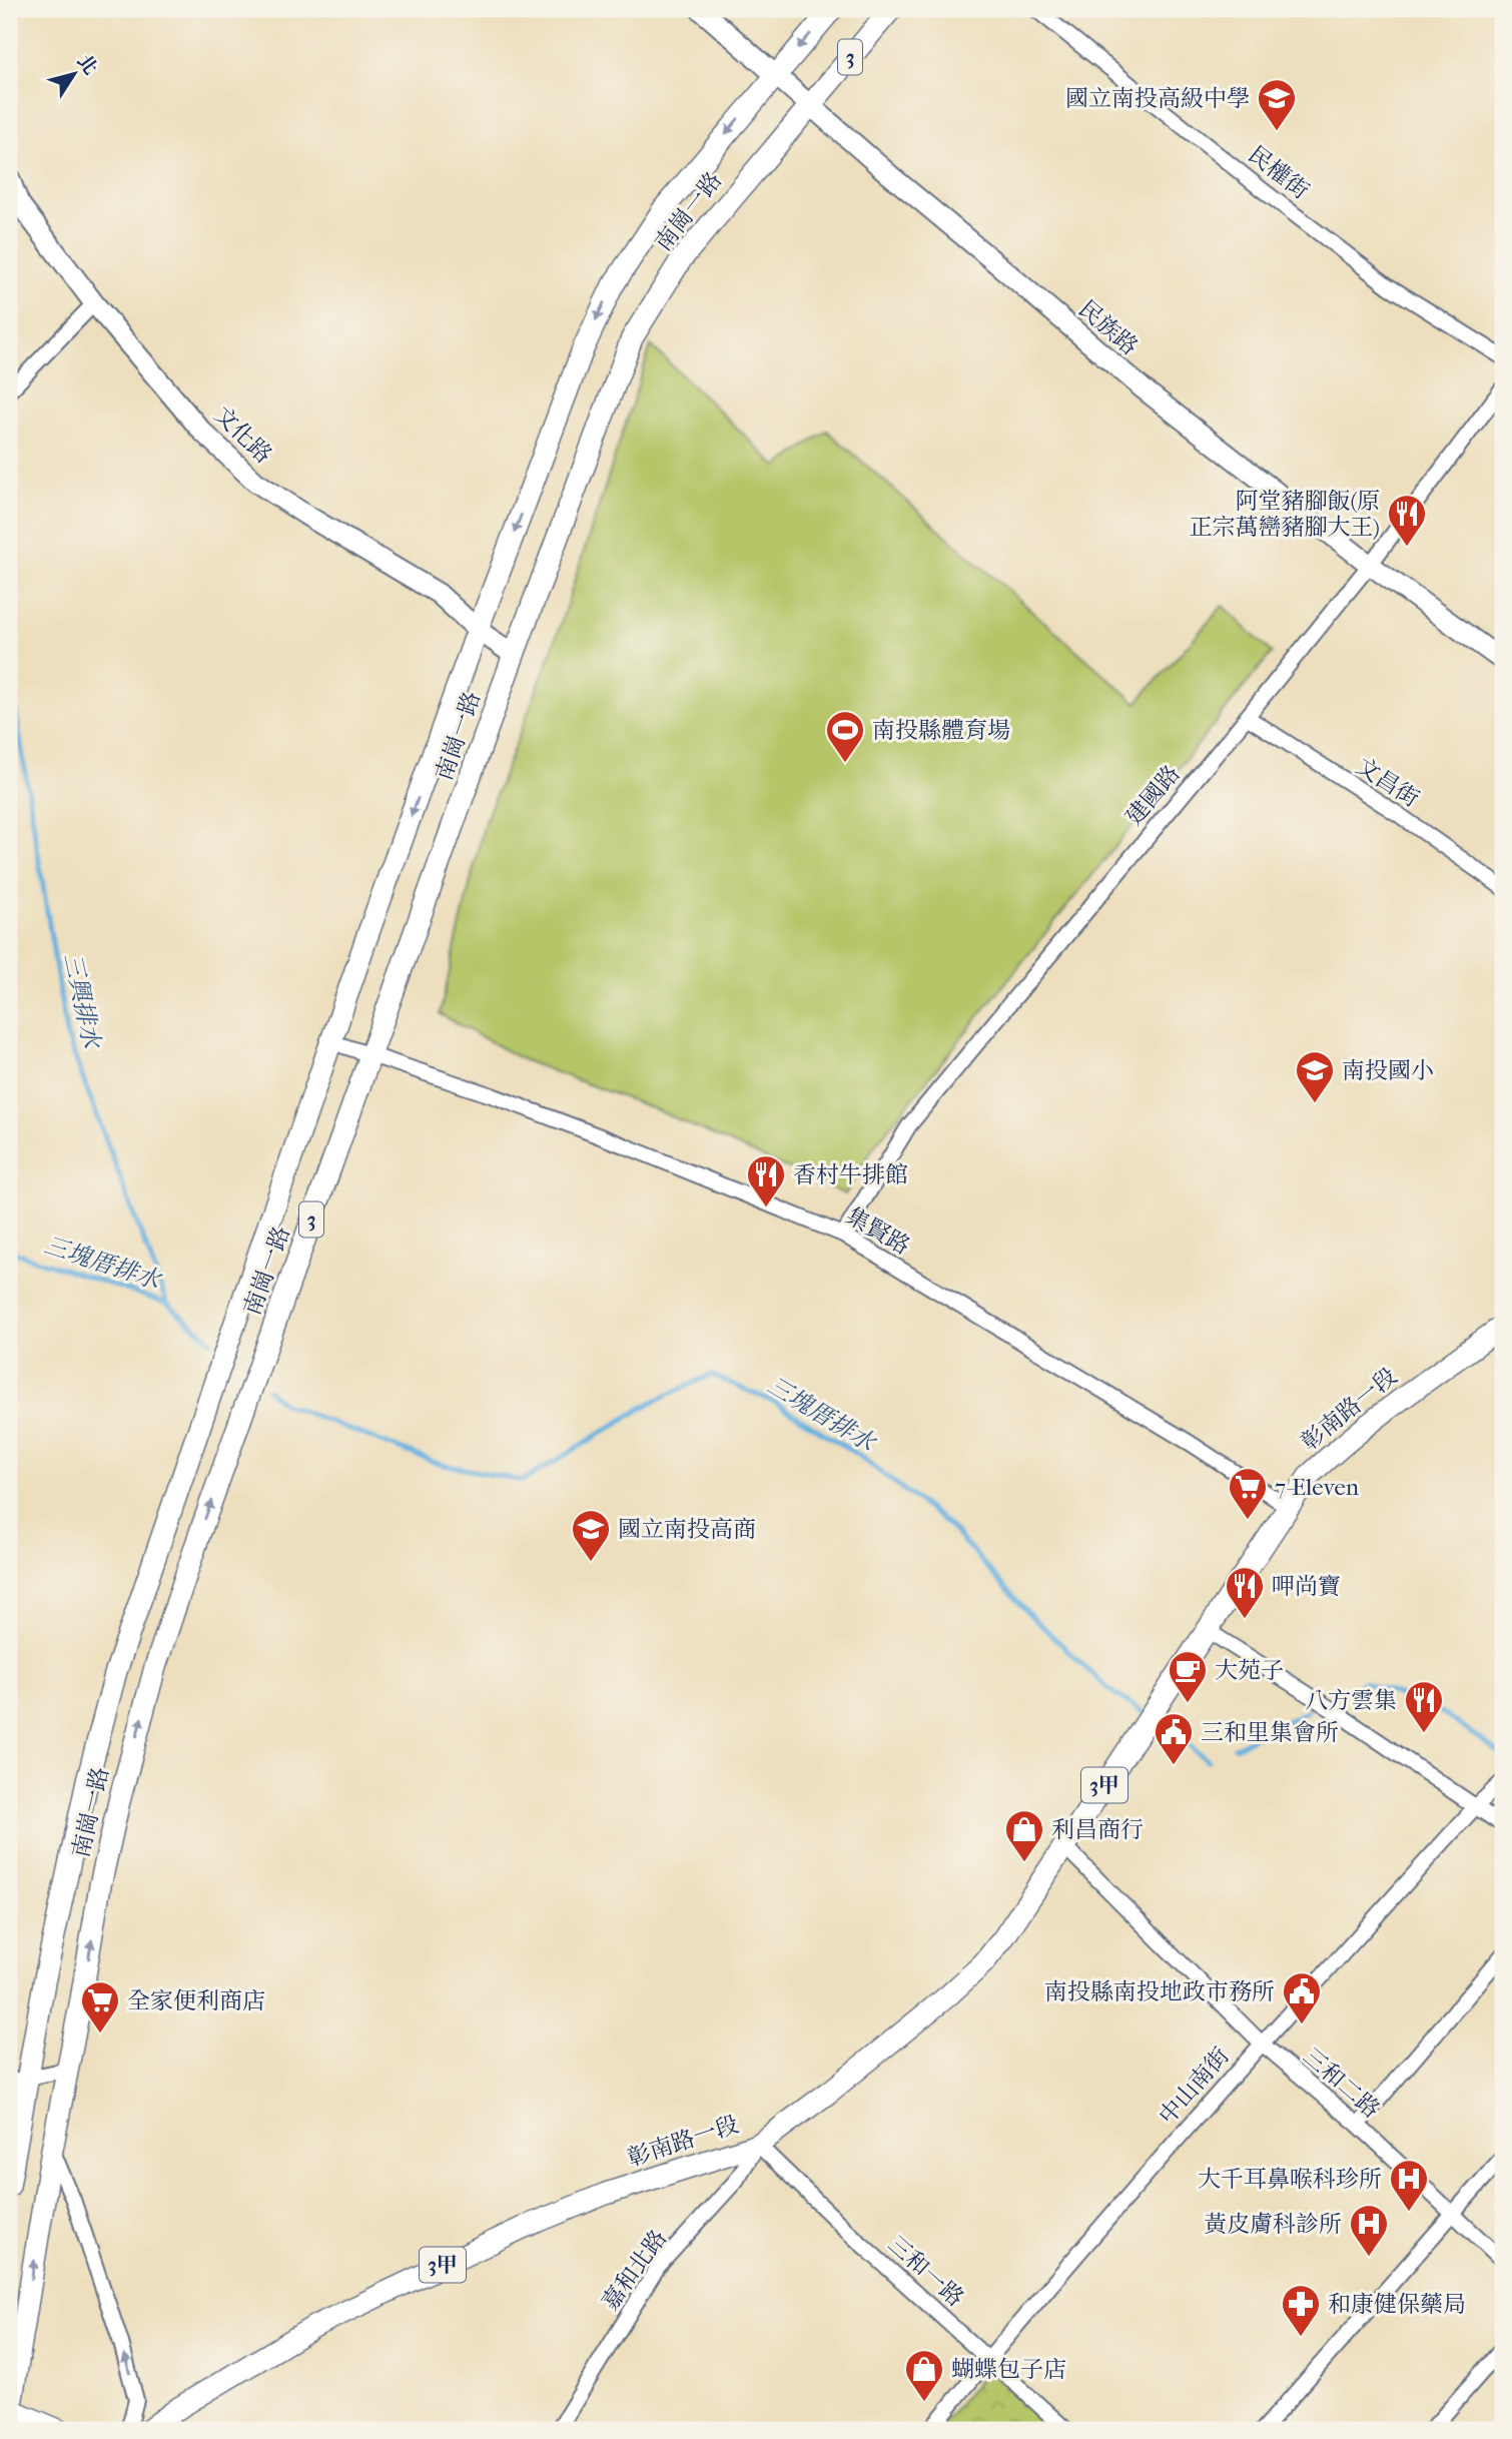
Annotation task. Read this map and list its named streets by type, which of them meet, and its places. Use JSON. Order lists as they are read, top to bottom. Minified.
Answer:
{"streets":{"main road":["3","南崗一路","民族路","文化路","彰南路一段","3甲"],"street":["民權街","文昌街","建國路","集賢路","三和二路","中山南街","嘉和北路","三和一路"]},"crossings":[["3","南崗一路"],["3","民族路"],["南崗一路","民族路"],["南崗一路","文化路"],["南崗一路","集賢路"],["民族路","建國路"],["文昌街","建國路"],["建國路","集賢路"],["集賢路","彰南路一段"],["彰南路一段","三和二路"],["彰南路一段","嘉和北路"],["彰南路一段","三和一路"],["三和二路","中山南街"],["中山南街","三和一路"],["嘉和北路","三和一路"]],"water":["三興排水","三塊厝排水"],"places":{"school or university":["國立南投高級中學","南投國小","國立南投高商"],"restaurant":["阿堂豬腳飯(原 正宗萬巒豬腳大王)","香村牛排館","呷尚寶","八方雲集"],"sports":["南投縣體育場"],"supermarket":["7-Eleven","全家便利商店"],"cafe":["大苑子"],"public building":["三和里集會所","南投縣南投地政市務所"],"shop":["利昌商行","蝴蝶包子店"],"hospital":["大千耳鼻喉科珍所","黃皮膚科診所"],"pharmacy":["和康健保藥局"]},"north":"top right"}
